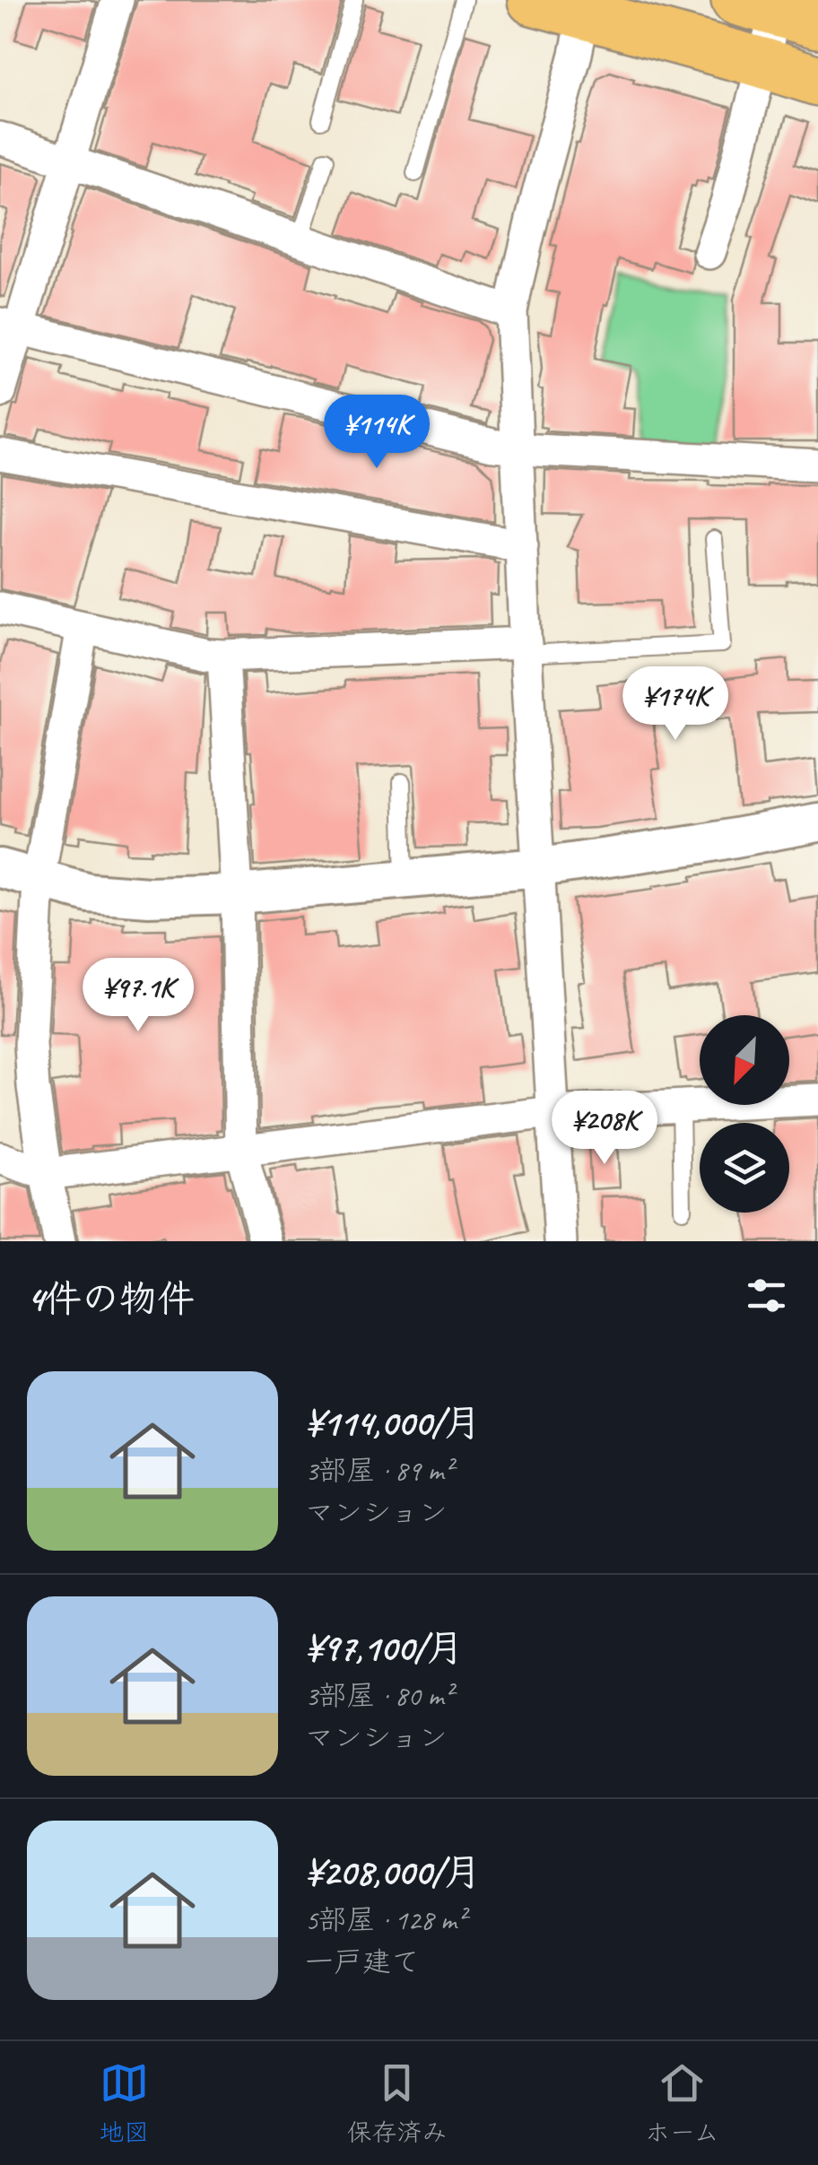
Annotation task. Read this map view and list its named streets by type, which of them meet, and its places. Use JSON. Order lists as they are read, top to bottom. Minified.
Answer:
{"north":"bottom left","page":{"price":["¥114K","¥174K","¥97.1K","¥208K"],"heading":"4件の物件","list":[{"name":"¥114,000/月","note":"3部屋 · 89 m² · マンション"},{"name":"¥97,100/月","note":"3部屋 · 80 m² · マンション"},{"name":"¥208,000/月","note":"5部屋 · 128 m² · 一戸建て"}],"tabs":["地図","保存済み","ホーム"]}}
